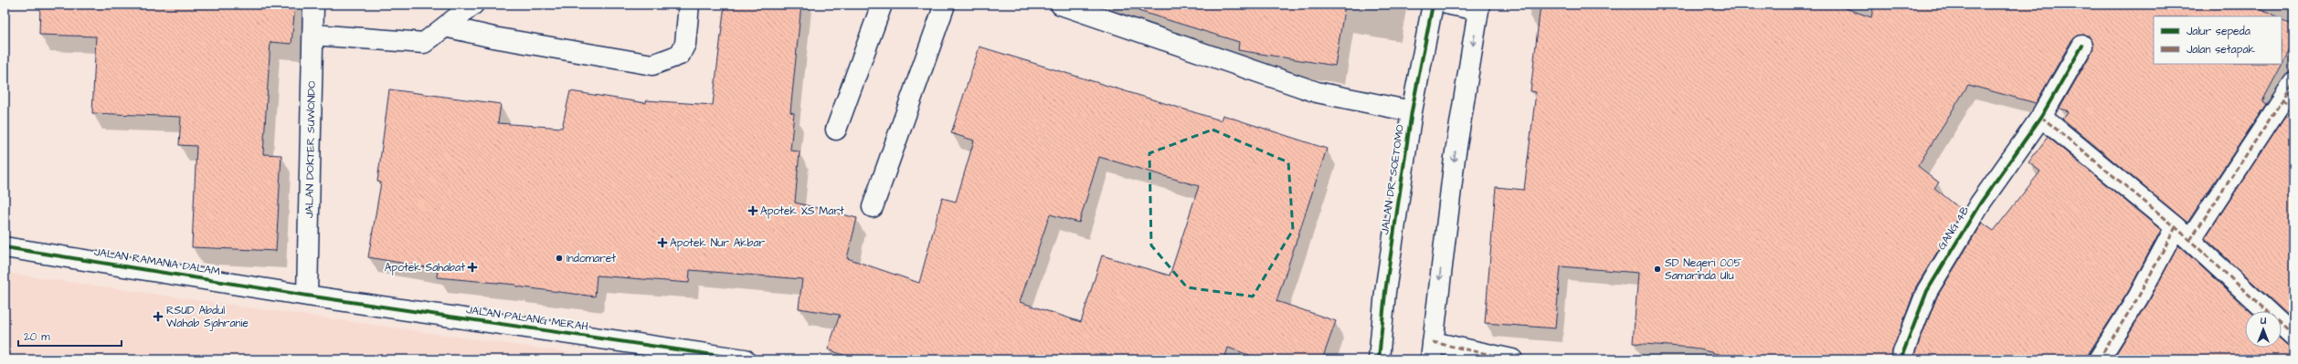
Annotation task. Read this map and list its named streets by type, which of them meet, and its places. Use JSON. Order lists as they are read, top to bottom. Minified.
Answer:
{"streets":{"street":["JALAN DOKTER SUWONDO","JALAN DR. SOETOMO","GANG 4B","JALAN RAMANIA DALAM","JALAN PALANG MERAH"]},"crossings":[["JALAN DOKTER SUWONDO","JALAN RAMANIA DALAM"],["JALAN DOKTER SUWONDO","JALAN PALANG MERAH"],["JALAN RAMANIA DALAM","JALAN PALANG MERAH"]],"places":{"health":["Apotek XS Mart","Apotek Nur Akbar","Apotek Sahabat","RSUD Abdul Wahab Sjahranie"],"other":["Indomaret","SD Negeri 005 Samarinda Ulu"]},"legend":["Jalur sepeda","Jalan setapak"],"scale_bar":"20 m","north":"top"}
